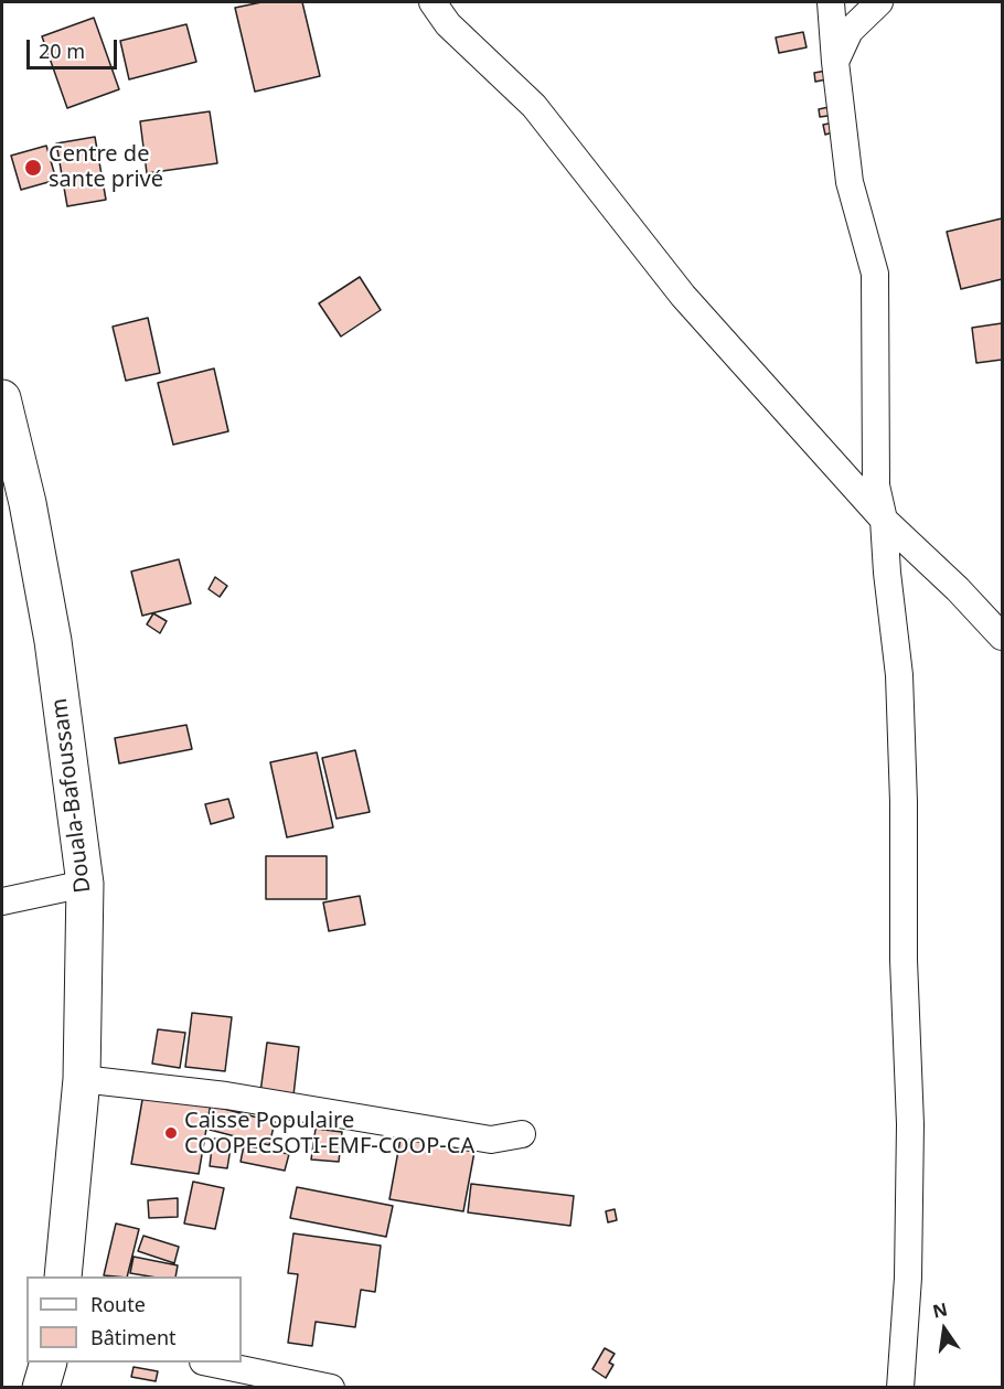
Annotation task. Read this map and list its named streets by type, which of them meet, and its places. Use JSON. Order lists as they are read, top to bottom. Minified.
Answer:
{"streets":{"highway":["Douala-Bafoussam"]},"places":["Centre de sante privé","Caisse Populaire COOPECSOTI-EMF-COOP-CA"],"legend":["Route","Bâtiment"],"scale_bar":"20 m","north":"top"}
